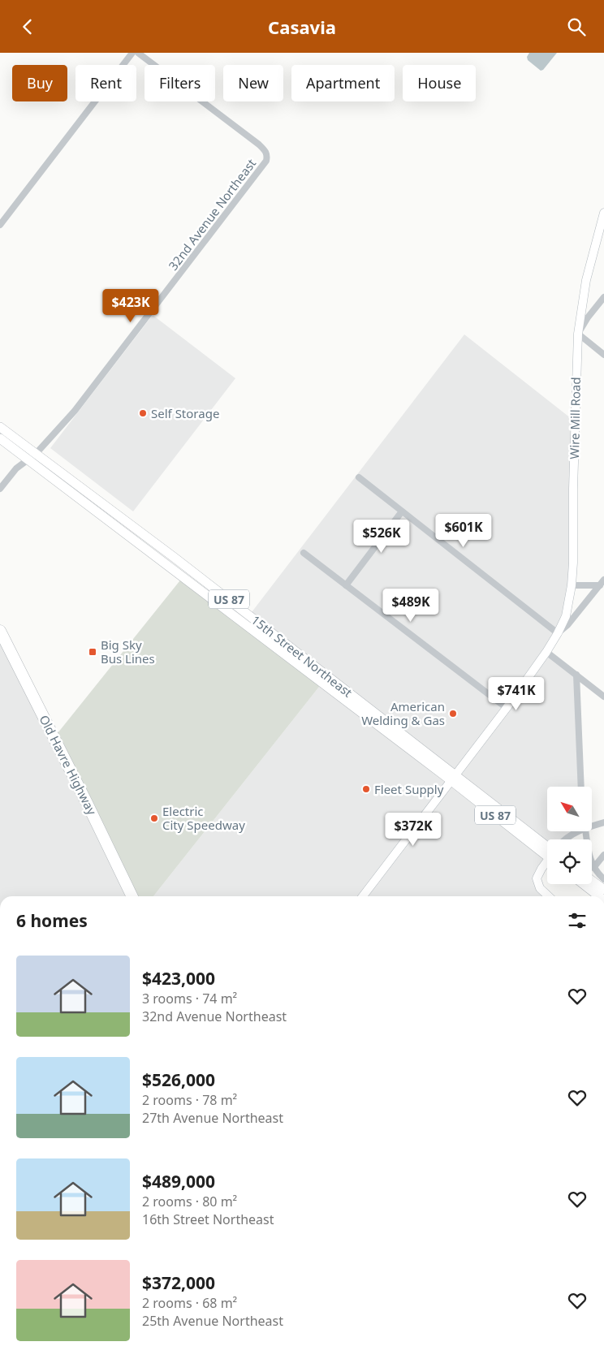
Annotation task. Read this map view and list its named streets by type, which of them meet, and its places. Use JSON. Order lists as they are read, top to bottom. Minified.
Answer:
{"streets":{"highway":["Old Havre Highway"],"main road":["US 87","15th Street Northeast"],"street":["32nd Avenue Northeast","Wire Mill Road"]},"crossings":[["32nd Avenue Northeast","15th Street Northeast"],["Wire Mill Road","15th Street Northeast"]],"places":{"other":["Self Storage","American Welding & Gas","Fleet Supply","Electric City Speedway"],"transit":["Big Sky Bus Lines"]},"north":"top left","page":{"header":"Casavia","chip":["Buy","Rent","Filters","New","Apartment","House"],"price":["$423K","$601K","$526K","$489K","$741K","$372K"],"heading":"6 homes","list":[{"name":"$423,000","note":"3 rooms · 74 m² · 32nd Avenue Northeast"},{"name":"$526,000","note":"2 rooms · 78 m² · 27th Avenue Northeast"},{"name":"$489,000","note":"2 rooms · 80 m² · 16th Street Northeast"},{"name":"$372,000","note":"2 rooms · 68 m² · 25th Avenue Northeast"}]}}
